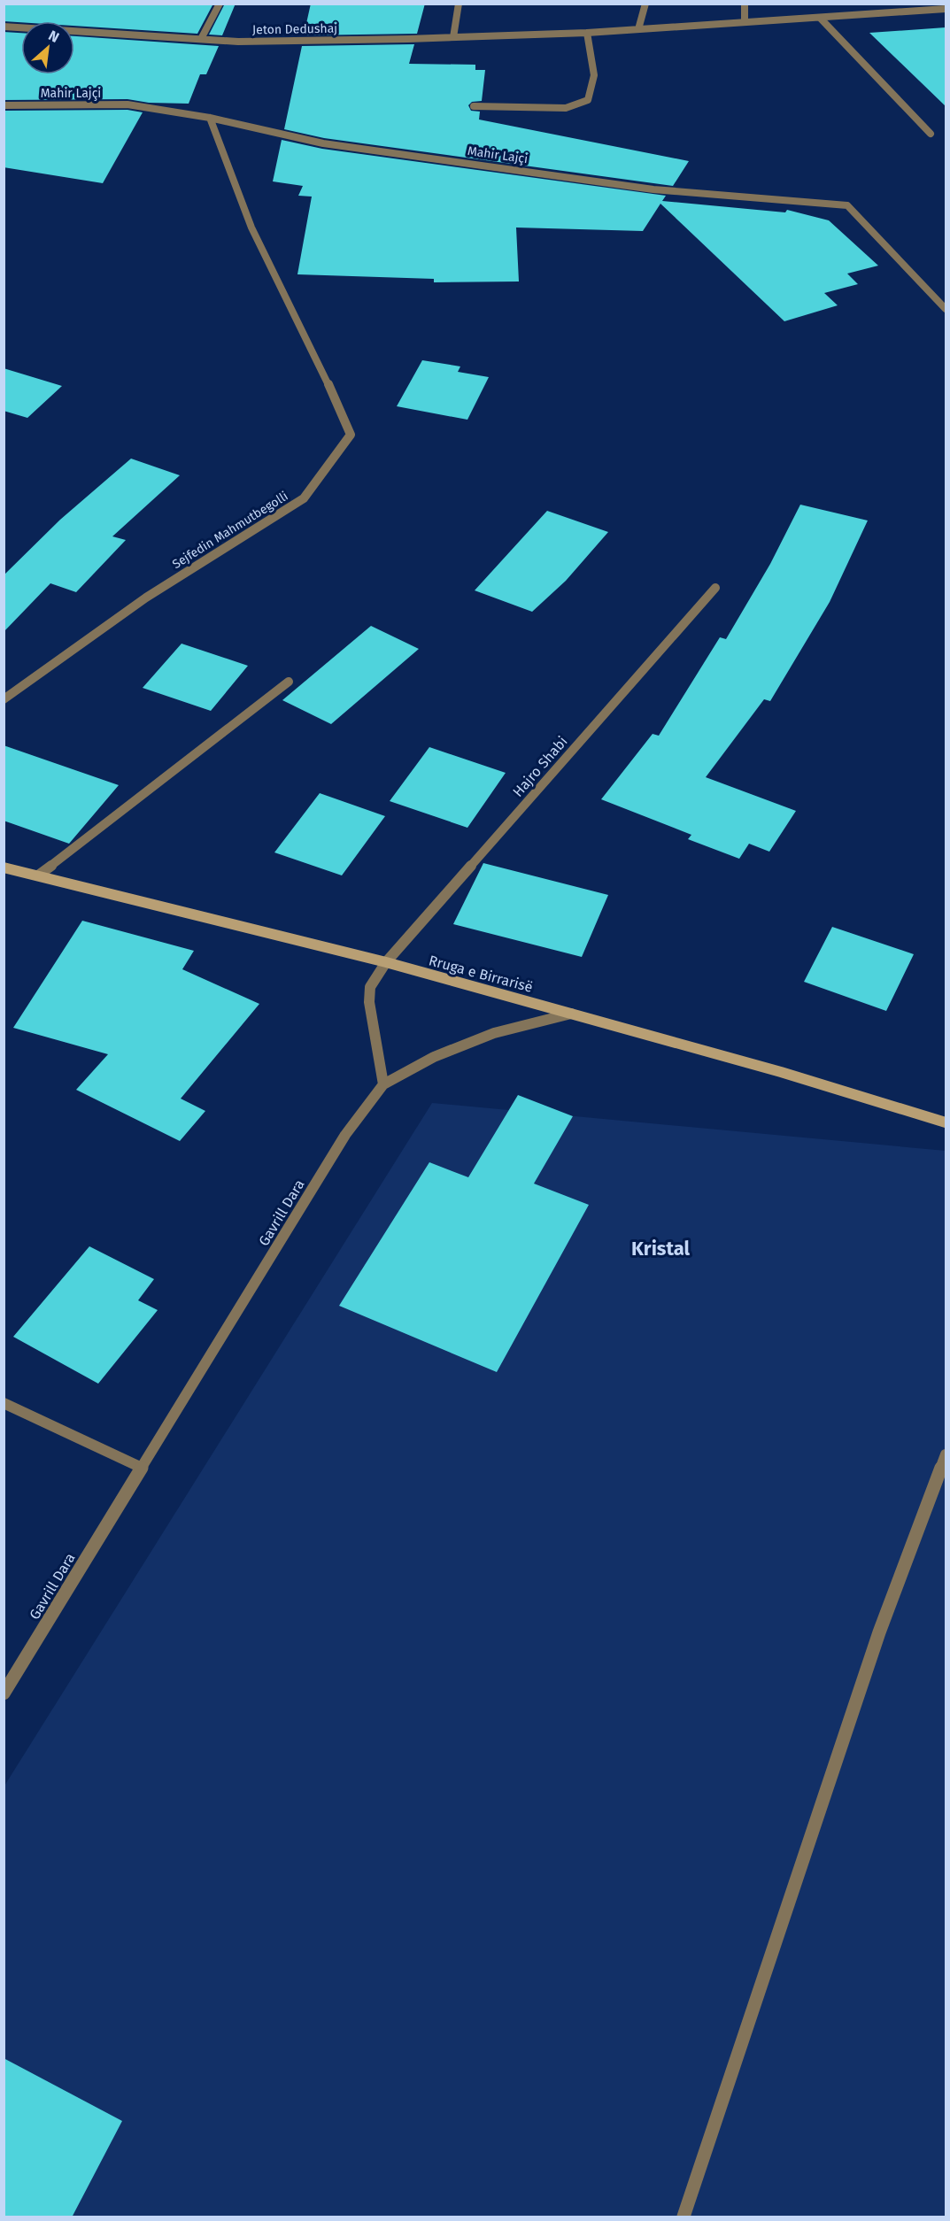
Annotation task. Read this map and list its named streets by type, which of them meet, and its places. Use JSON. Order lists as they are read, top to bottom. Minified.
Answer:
{"streets":{"street":["Jeton Dedushaj","Mahir Lajçi","Sejfedin Mahmutbegolli","Hajro Shabi","Rruga e Birrarisë","Gavrill Dara"]},"crossings":[["Mahir Lajçi","Sejfedin Mahmutbegolli"],["Hajro Shabi","Rruga e Birrarisë"]],"districts":["Kristal"],"north":"top right"}
